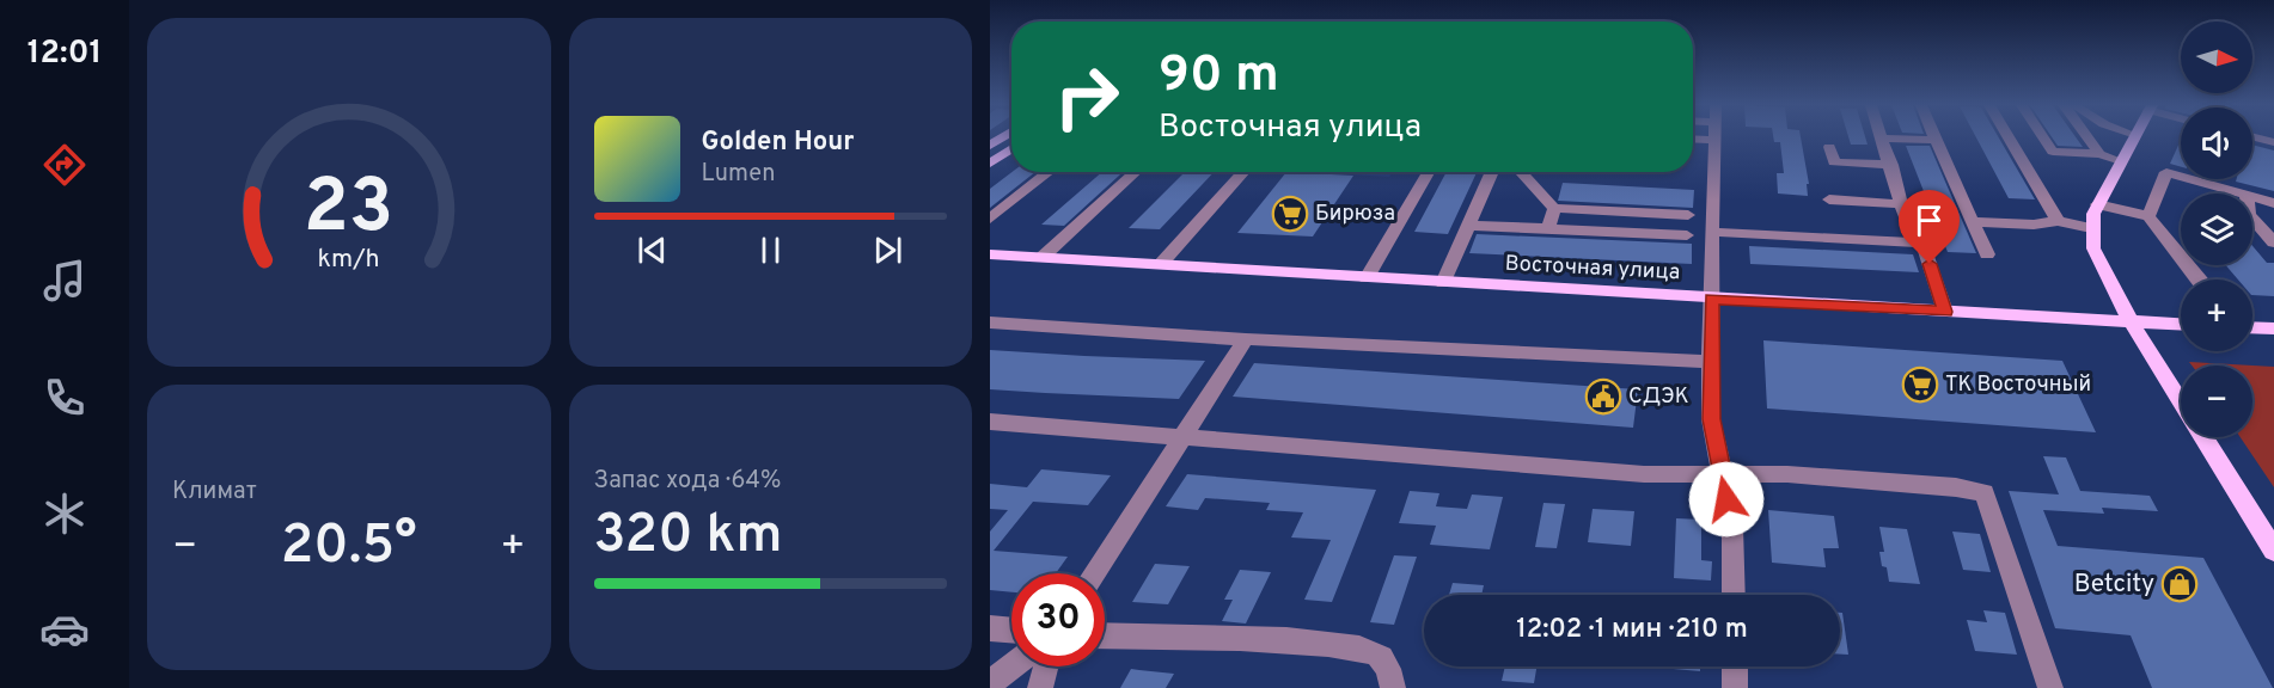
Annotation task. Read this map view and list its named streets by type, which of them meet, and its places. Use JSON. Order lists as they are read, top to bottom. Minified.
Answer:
{"streets":{"main road":["Восточная улица"]},"places":{"supermarket":["Бирюза","ТК Восточный"],"public building":["СДЭК"],"shop":["Betcity"]},"north":"right","page":{"tabs":"12:01","map_buttons":["+","−"],"turn":["90 m","Восточная улица"],"song":["Golden Hour","Lumen"],"tile":["Климат",["Запас хода · 64%","320 km"]],"heat":["−","20.5°","+"],"limit":"30","trip":"12:02 · 1 мин · 210 m","gauge":["23","km/h"]}}
